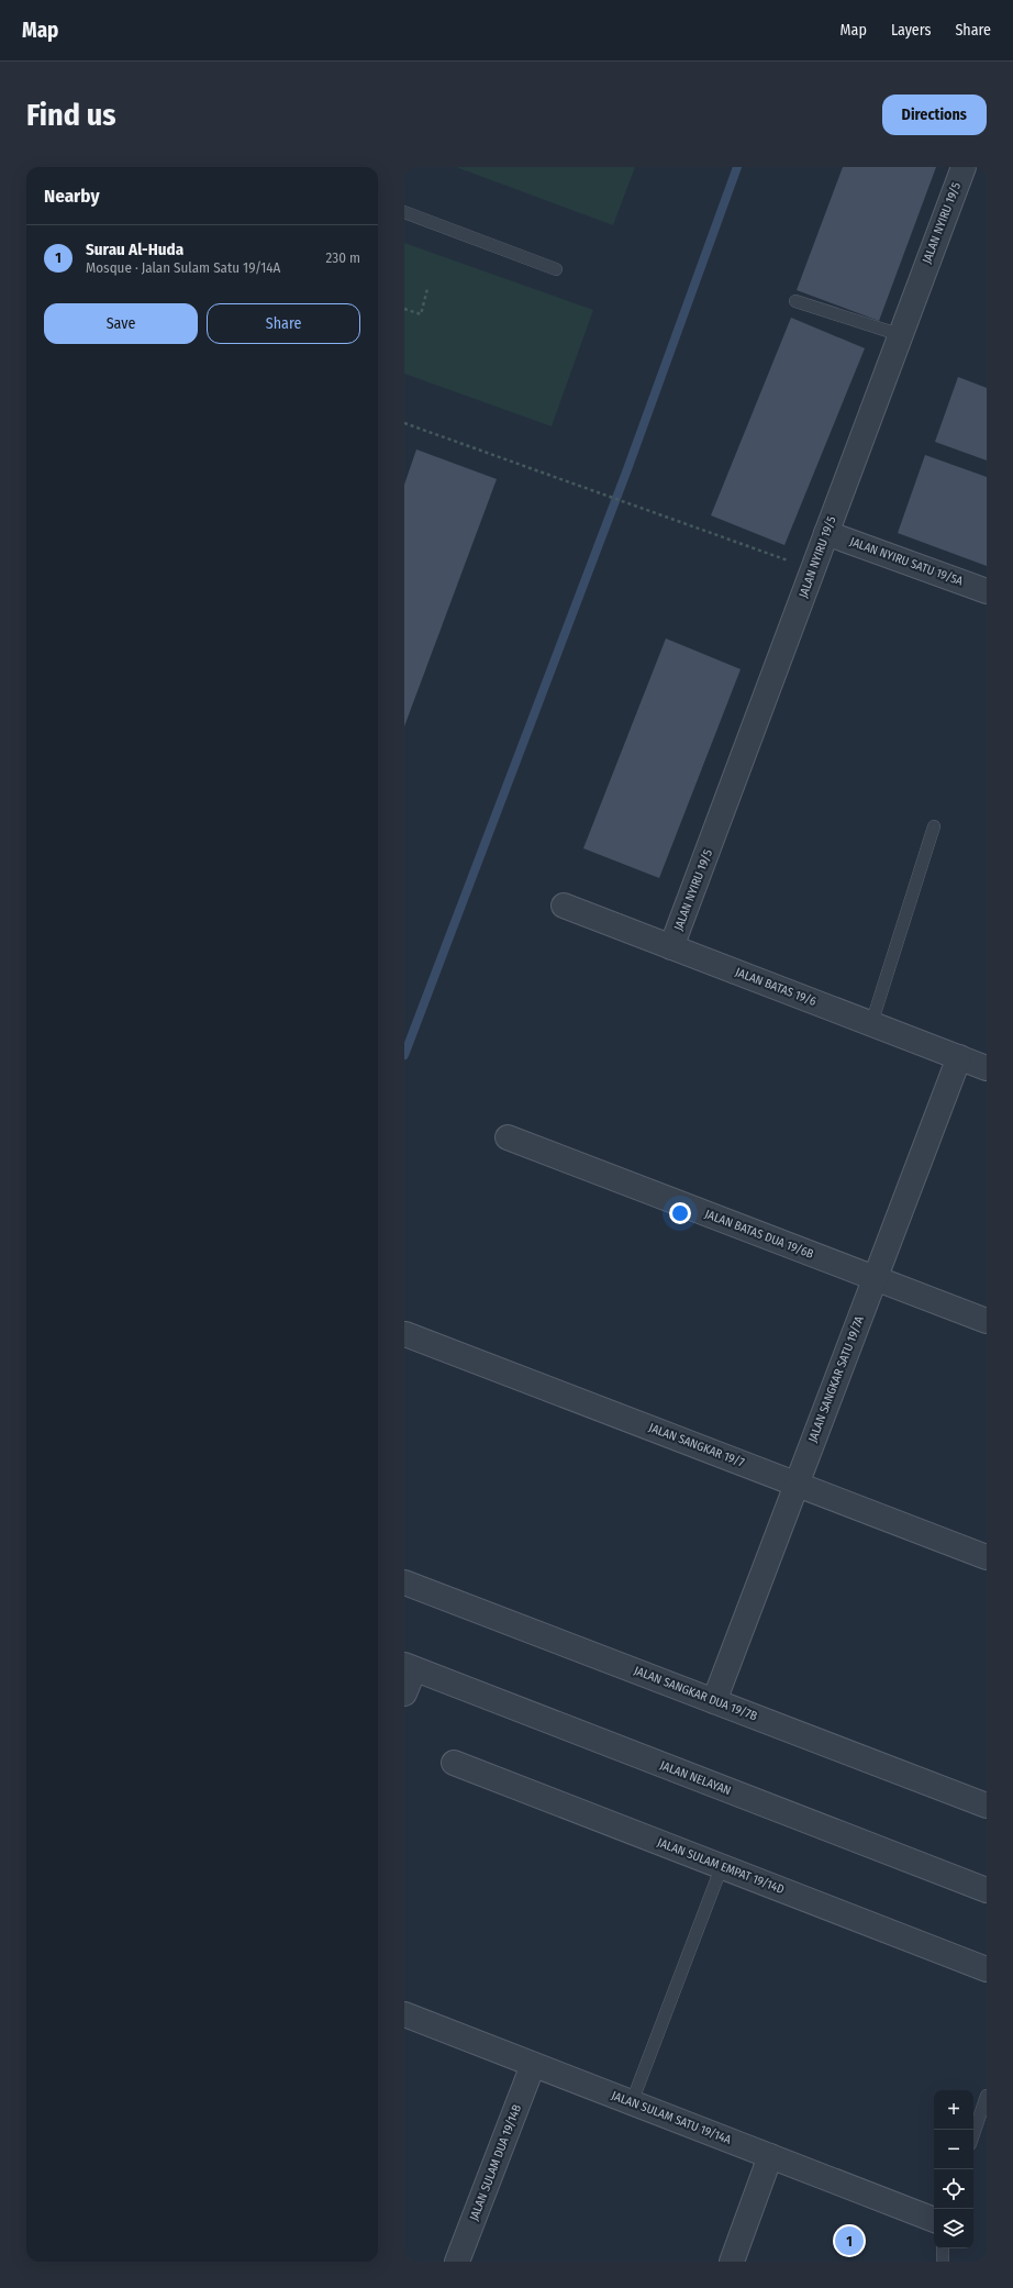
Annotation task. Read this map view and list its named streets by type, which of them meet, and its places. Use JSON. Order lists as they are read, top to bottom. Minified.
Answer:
{"streets":{"street":["JALAN NYIRU 19/5","JALAN NYIRU SATU 19/5A","JALAN BATAS 19/6","JALAN BATAS DUA 19/6B","JALAN SANGKAR SATU 19/7A","JALAN SANGKAR 19/7","JALAN SANGKAR DUA 19/7B","JALAN NELAYAN","JALAN SULAM EMPAT 19/14D","JALAN SULAM SATU 19/14A","JALAN SULAM DUA 19/14B"]},"crossings":[["JALAN NYIRU 19/5","JALAN NYIRU SATU 19/5A"],["JALAN NYIRU 19/5","JALAN BATAS 19/6"],["JALAN BATAS 19/6","JALAN SANGKAR SATU 19/7A"],["JALAN BATAS DUA 19/6B","JALAN SANGKAR SATU 19/7A"],["JALAN SANGKAR SATU 19/7A","JALAN SANGKAR 19/7"],["JALAN SANGKAR SATU 19/7A","JALAN SANGKAR DUA 19/7B"],["JALAN SULAM SATU 19/14A","JALAN SULAM DUA 19/14B"]],"page":{"header":"Map","nav":["Map","Layers","Share"],"buttons":["Directions",["Save","Share"]],"title":"Find us","heading":"Nearby","list":[{"mark":"1","name":"Surau Al-Huda","note":"Mosque · Jalan Sulam Satu 19/14A","value":"230 m"}],"map_buttons":["+","−"],"pins":"1"}}
